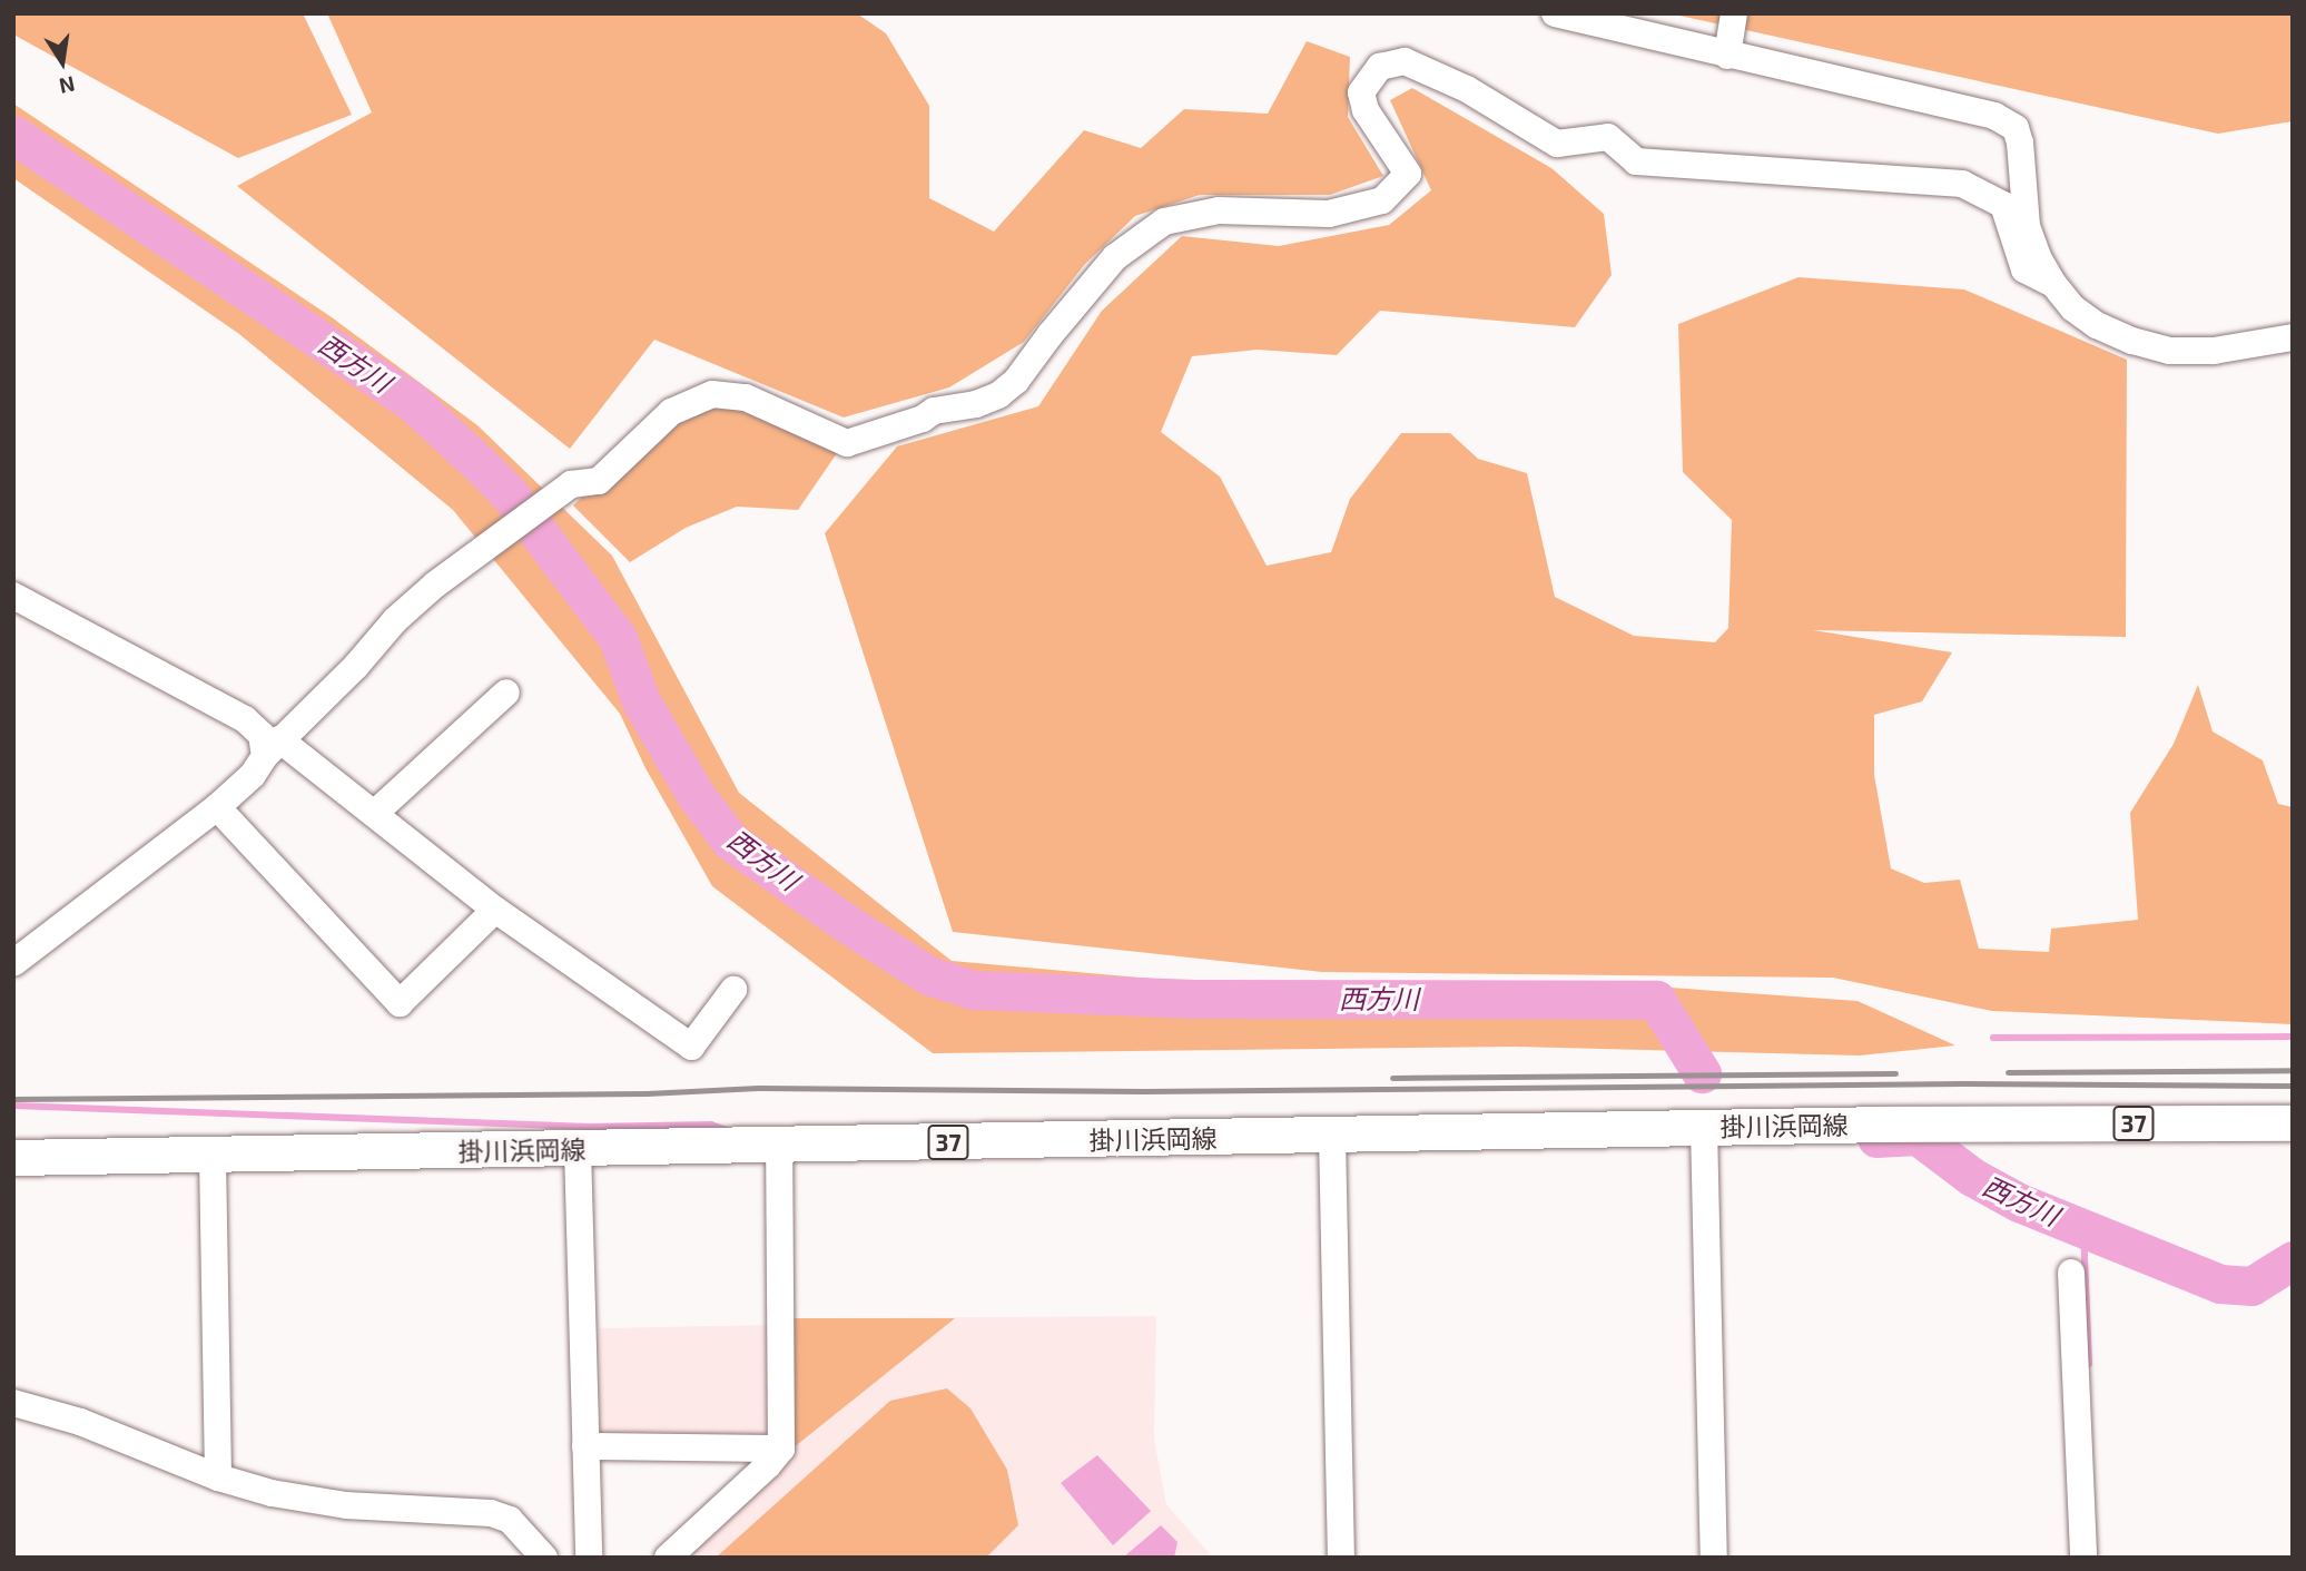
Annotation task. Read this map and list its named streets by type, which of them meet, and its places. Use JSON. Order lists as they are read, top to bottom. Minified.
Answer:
{"streets":{"main road":["37","掛川浜岡線"]},"water":["西方川"],"north":"bottom"}
